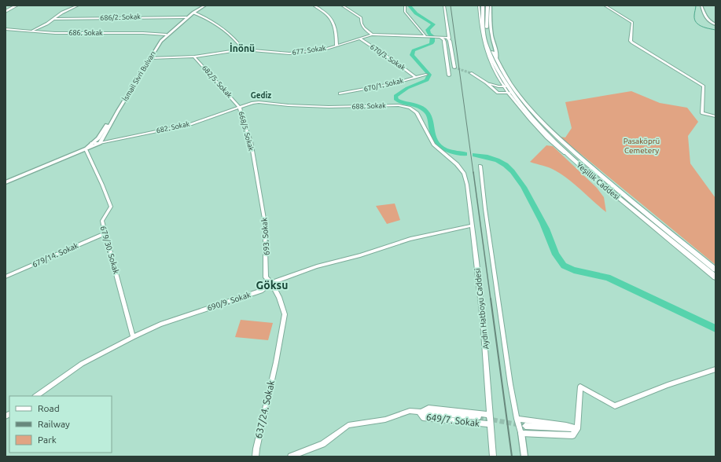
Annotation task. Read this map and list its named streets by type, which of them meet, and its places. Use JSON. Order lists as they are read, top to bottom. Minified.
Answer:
{"streets":{"highway":["Yeşillik Caddesi"],"main road":["İsmail Sivri Bulvarı"],"street":["686/2. Sokak","686. Sokak","677. Sokak","670/3. Sokak","682/5. Sokak","670/1. Sokak","688. Sokak","682. Sokak","668/5. Sokak","693. Sokak","679/30. Sokak","679/14. Sokak","690/9. Sokak","Aydın Hatboyu Caddesi","637/24. Sokak","649/7. Sokak"]},"crossings":[["686/2. Sokak","İsmail Sivri Bulvarı"],["686. Sokak","İsmail Sivri Bulvarı"],["677. Sokak","670/3. Sokak"],["677. Sokak","İsmail Sivri Bulvarı"],["677. Sokak","682/5. Sokak"],["670/3. Sokak","670/1. Sokak"],["İsmail Sivri Bulvarı","682. Sokak"],["İsmail Sivri Bulvarı","679/30. Sokak"],["682/5. Sokak","682. Sokak"],["682/5. Sokak","668/5. Sokak"],["688. Sokak","682. Sokak"],["688. Sokak","Aydın Hatboyu Caddesi"],["682. Sokak","668/5. Sokak"],["668/5. Sokak","693. Sokak"],["693. Sokak","690/9. Sokak"],["693. Sokak","637/24. Sokak"],["679/30. Sokak","679/14. Sokak"],["679/30. Sokak","690/9. Sokak"],["690/9. Sokak","Aydın Hatboyu Caddesi"],["Aydın Hatboyu Caddesi","649/7. Sokak"]],"districts":["İnönü","Gediz","Göksu"],"parks":["Pasaköprü Cemetery"],"legend":["Road","Railway","Park"]}
